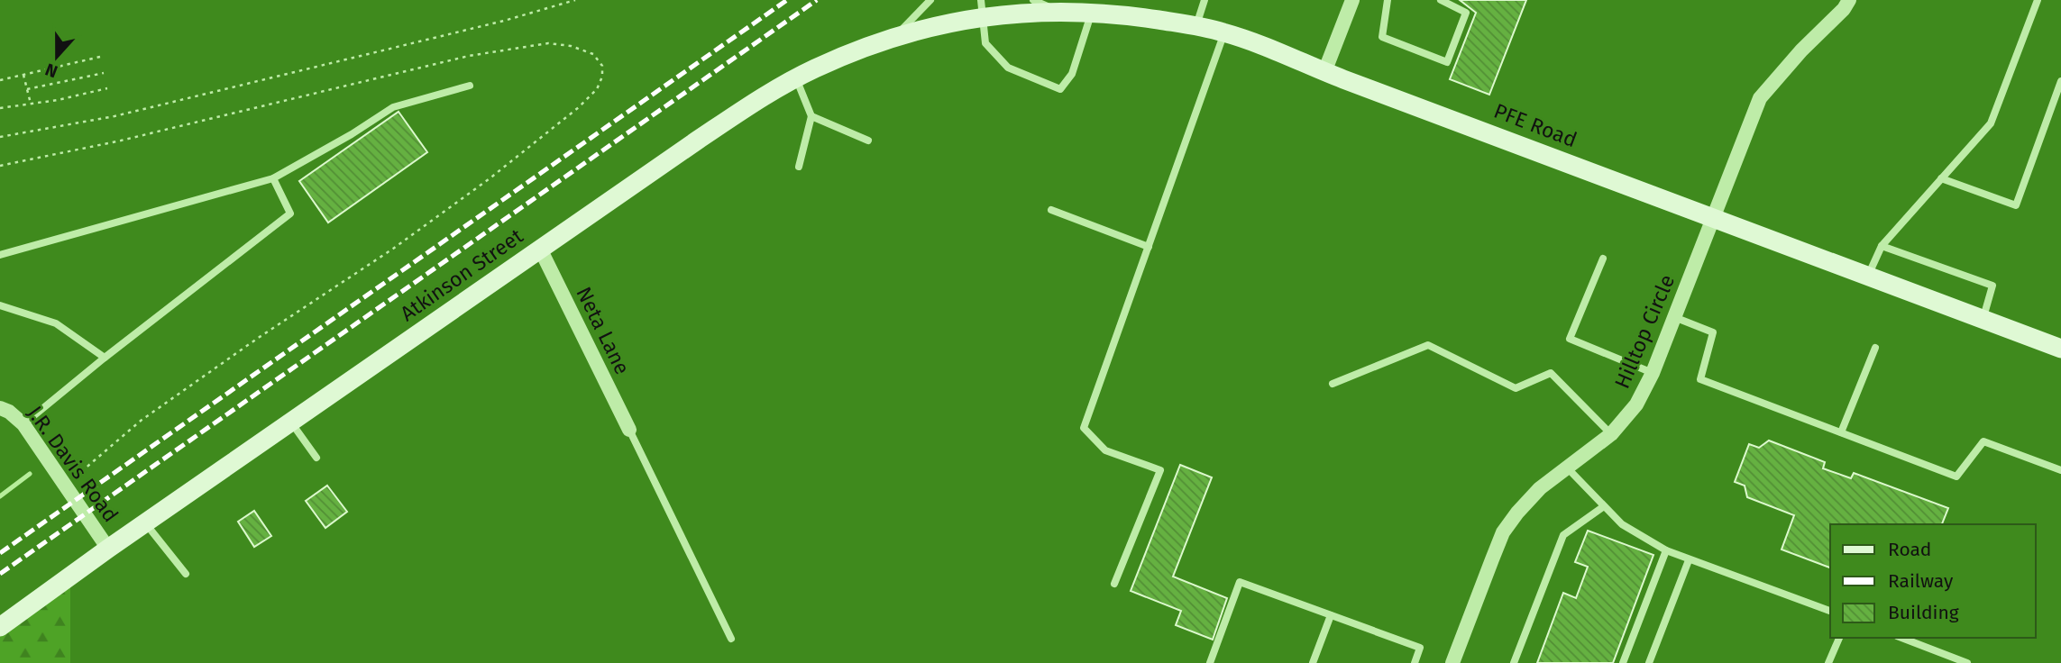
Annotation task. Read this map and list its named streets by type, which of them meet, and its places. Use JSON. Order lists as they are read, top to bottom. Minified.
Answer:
{"streets":{"main road":["PFE Road","Atkinson Street"],"street":["Neta Lane","Hilltop Circle","J.R. Davis Road"]},"crossings":[["PFE Road","Atkinson Street"],["PFE Road","Hilltop Circle"],["Atkinson Street","Neta Lane"],["Atkinson Street","J.R. Davis Road"]],"legend":["Road","Railway","Building"],"north":"bottom"}
